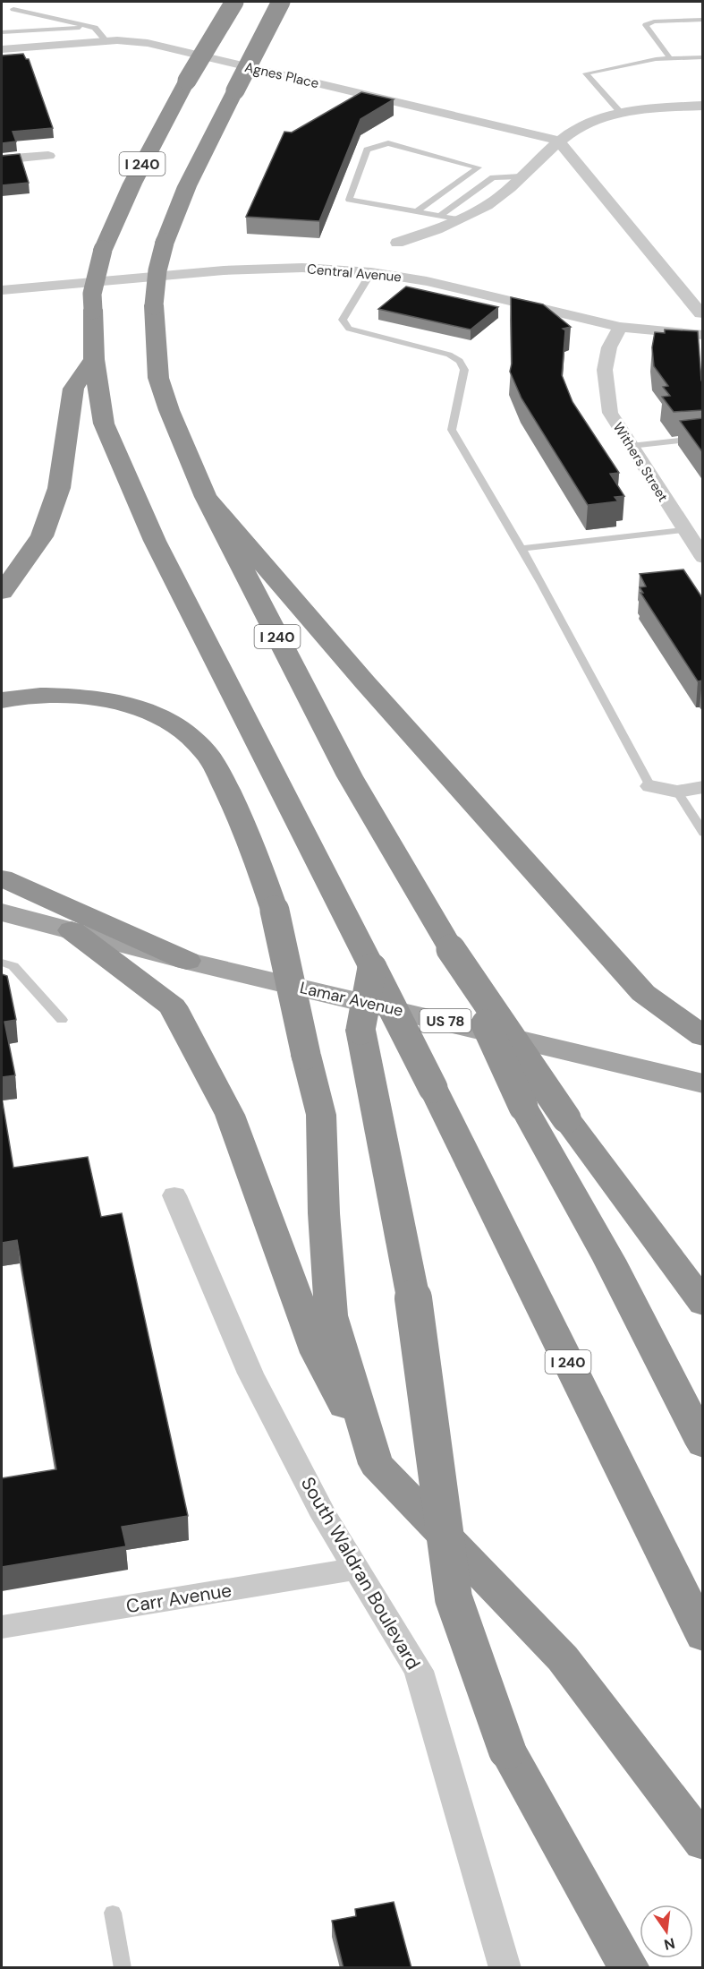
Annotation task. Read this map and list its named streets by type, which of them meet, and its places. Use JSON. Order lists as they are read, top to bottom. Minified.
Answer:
{"streets":{"highway":["I 240"],"main road":["Lamar Avenue","US 78"],"street":["Agnes Place","Central Avenue","Withers Street","South Waldran Boulevard","Carr Avenue"]},"crossings":[["Central Avenue","Withers Street"],["South Waldran Boulevard","Carr Avenue"]],"north":"bottom"}
